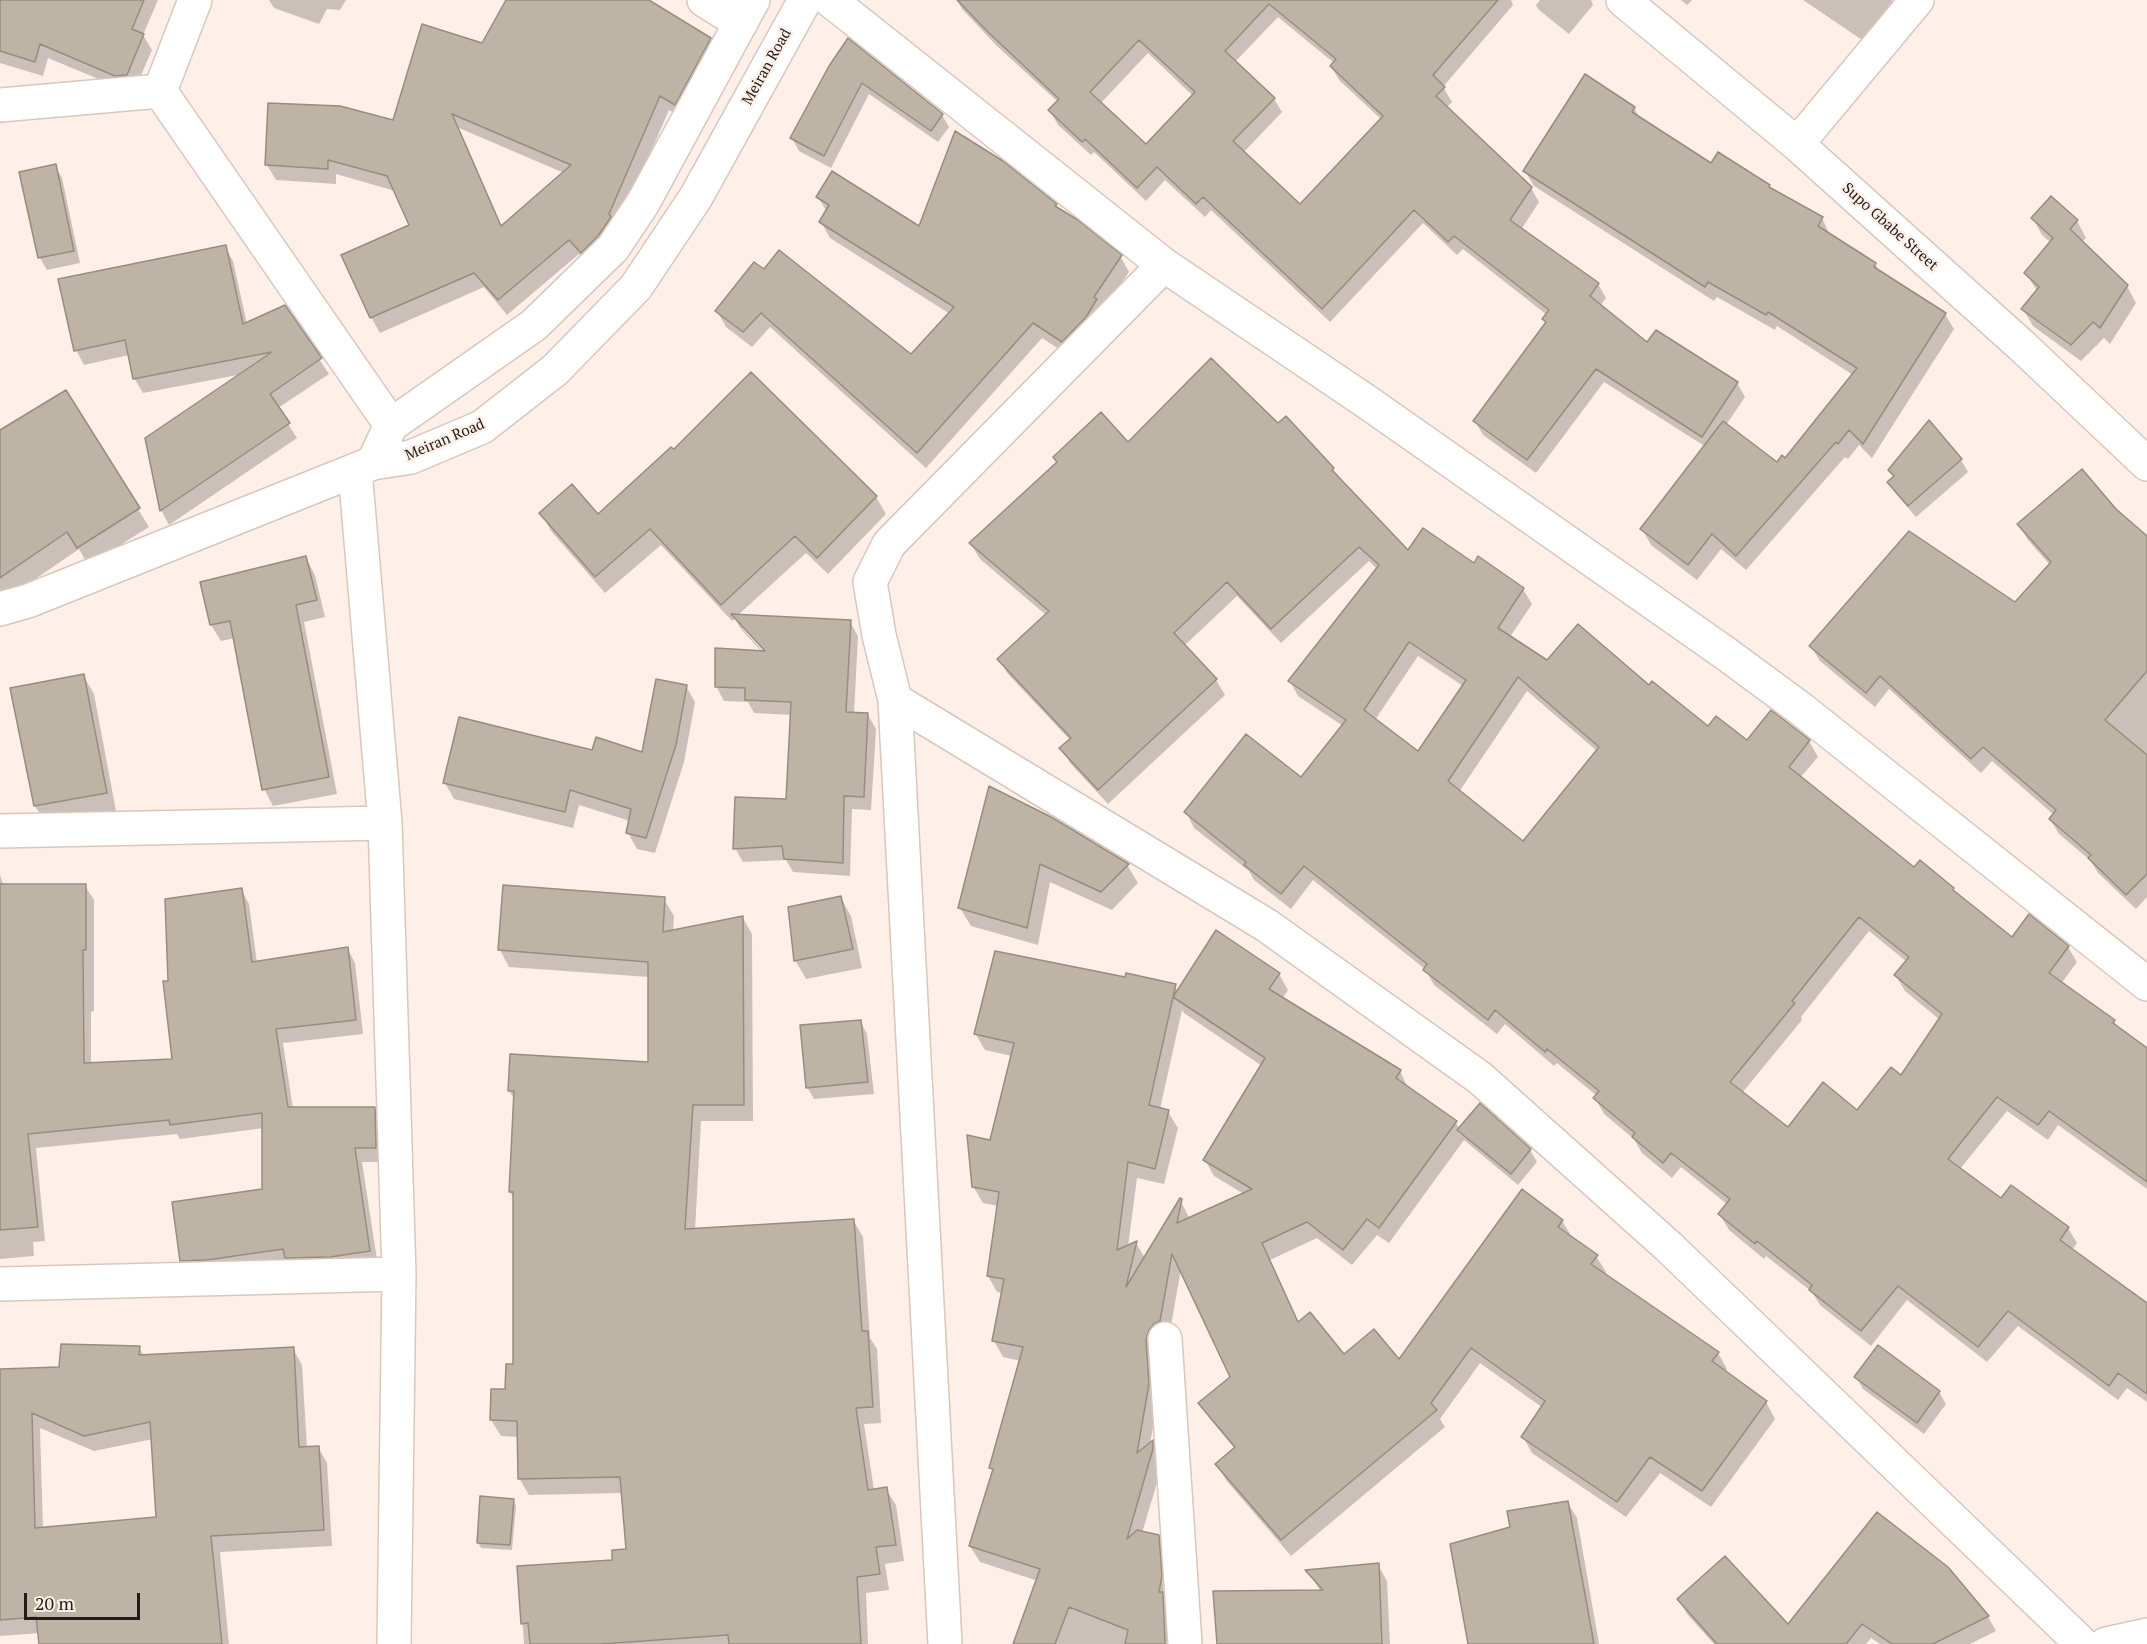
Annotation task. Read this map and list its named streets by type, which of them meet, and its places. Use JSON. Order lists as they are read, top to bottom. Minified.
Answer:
{"streets":{"street":["Meiran Road","Supo Gbabe Street"]},"scale_bar":"20 m"}
